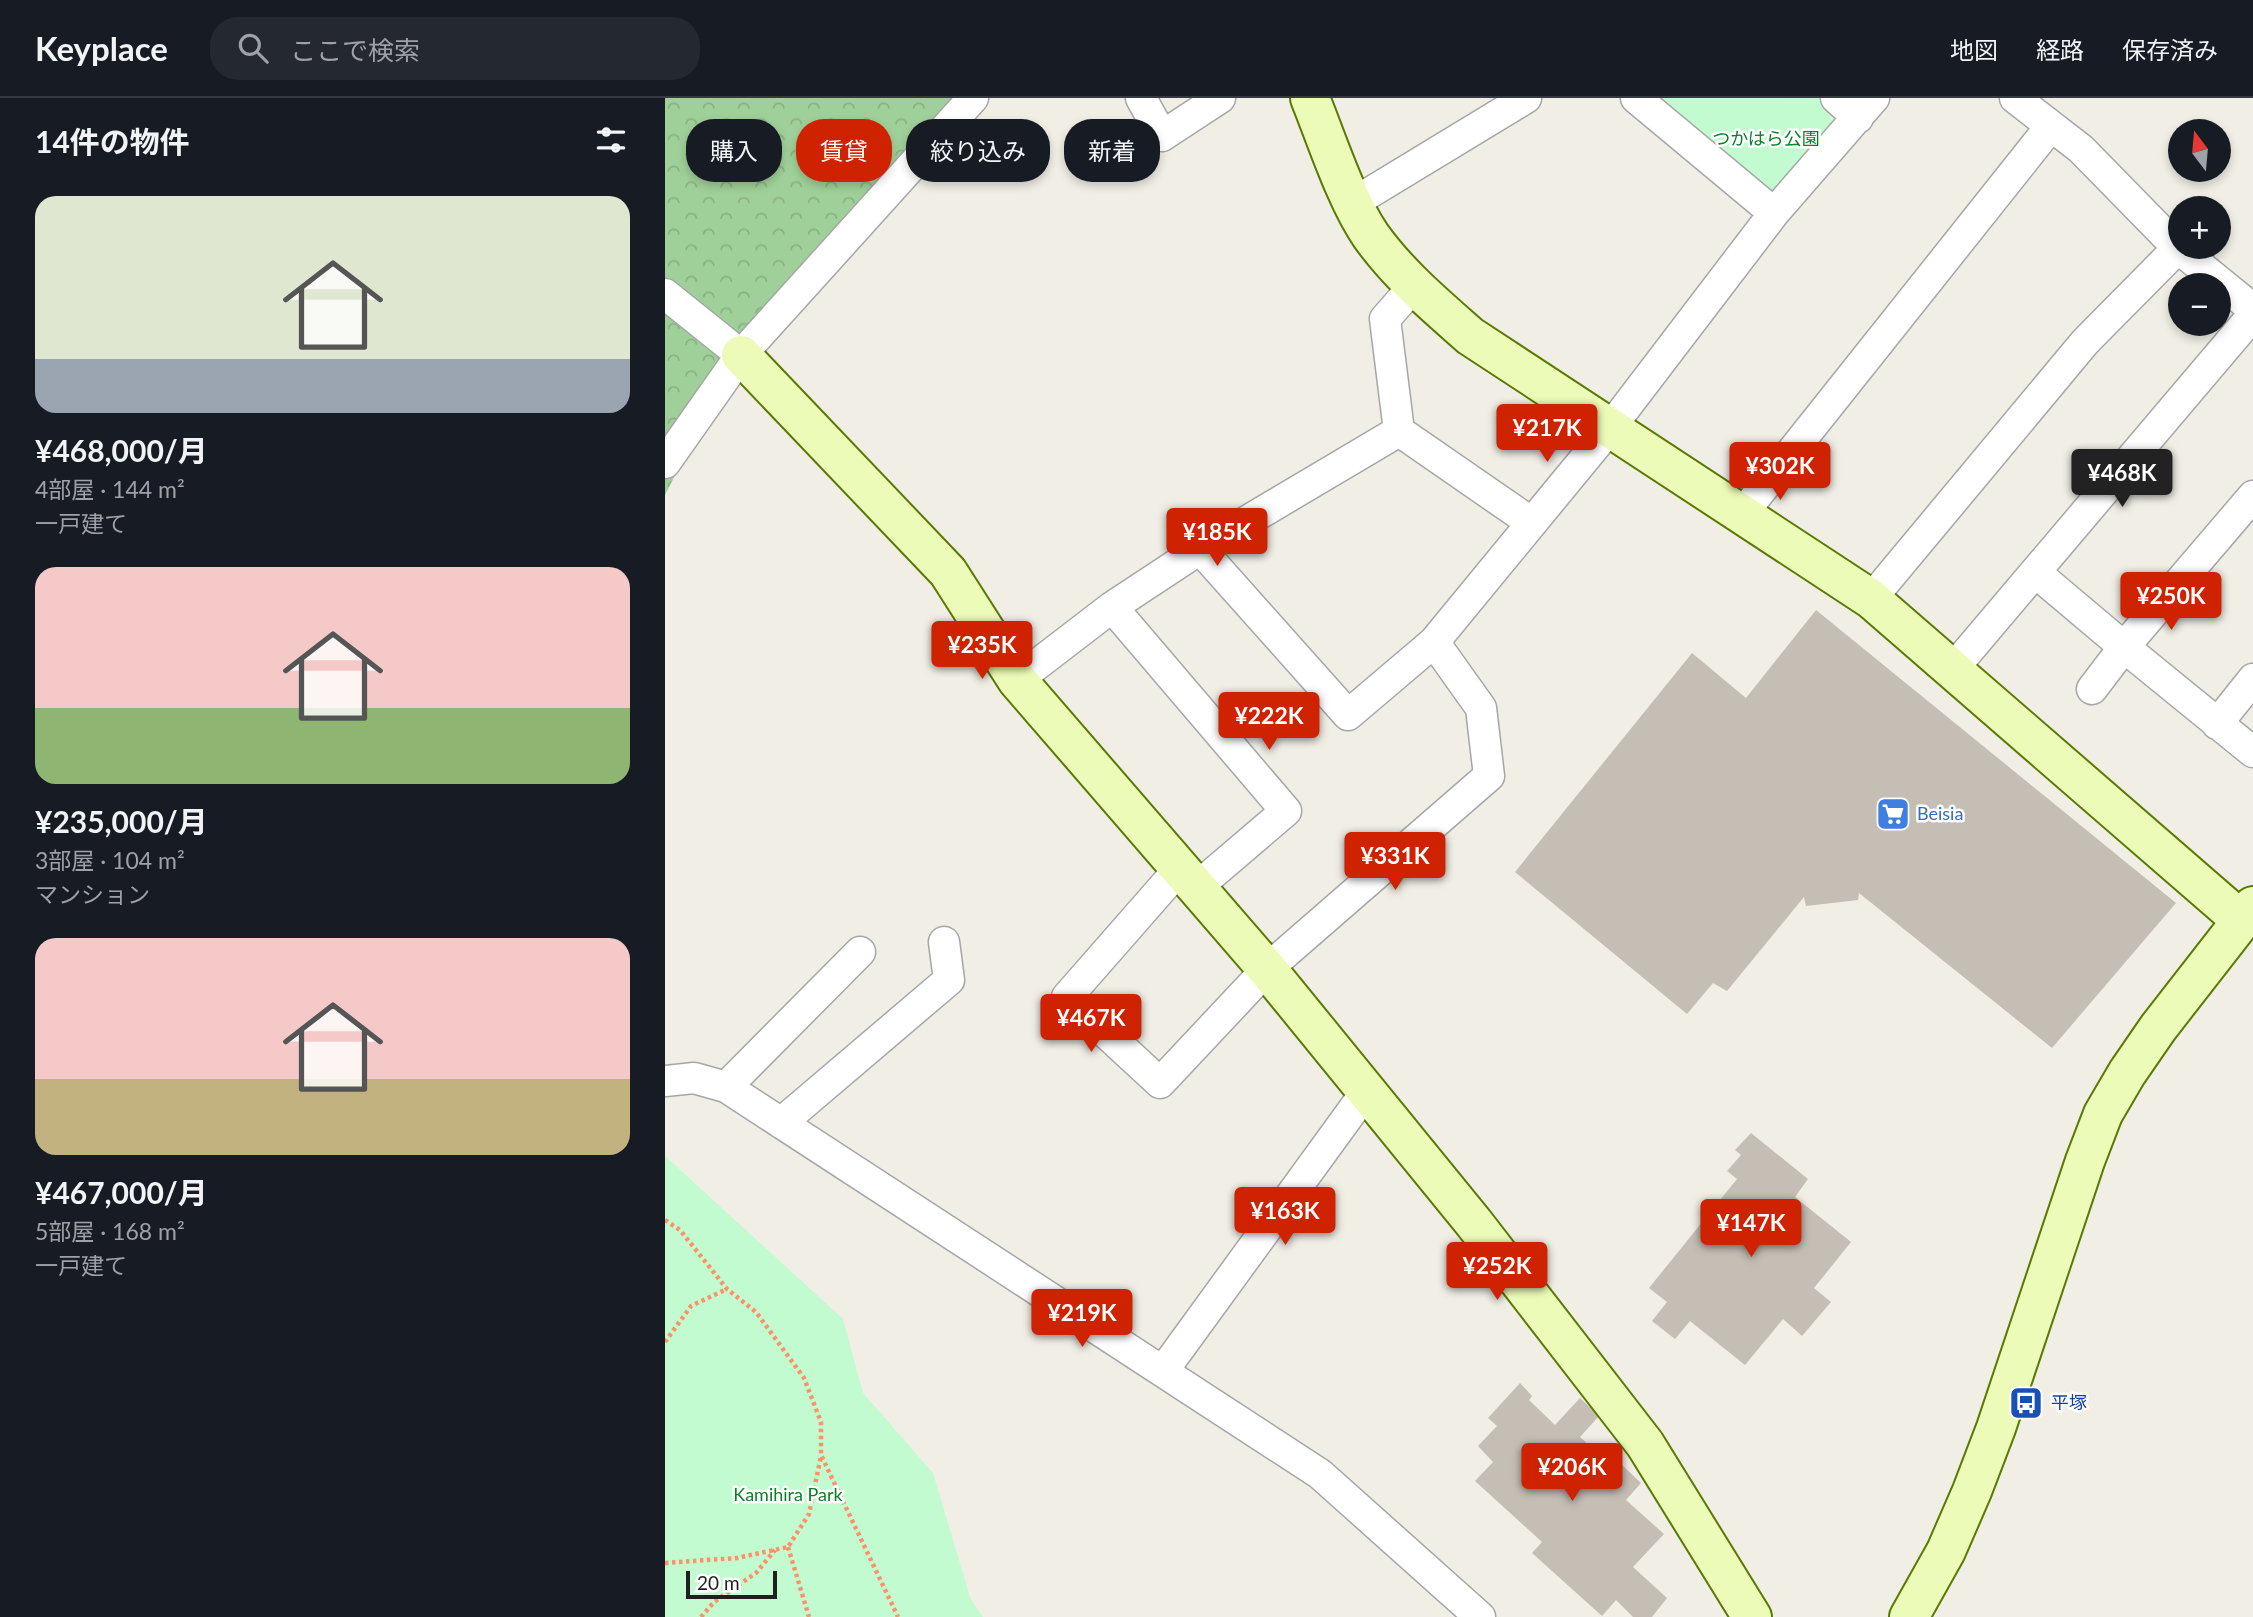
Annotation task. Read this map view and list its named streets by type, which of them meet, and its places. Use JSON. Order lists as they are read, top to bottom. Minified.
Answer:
{"parks":["つかはら公園","Kamihira Park"],"places":{"supermarket":["Beisia"],"bus stop":["平塚"]},"scale_bar":"20 m","north":"top","page":{"header":"Keyplace","search":"ここで検索","nav":["地図","経路","保存済み"],"heading":"14件の物件","map_buttons":["+","−"],"chip":["購入","賃貸","絞り込み","新着"],"list":[{"name":"¥468,000/月","note":"4部屋 · 144 m² · 一戸建て"},{"name":"¥235,000/月","note":"3部屋 · 104 m² · マンション"},{"name":"¥467,000/月","note":"5部屋 · 168 m² · 一戸建て"}],"price":["¥217K","¥302K","¥468K","¥185K","¥250K","¥235K","¥222K","¥331K","¥467K","¥163K","¥147K","¥252K","¥219K","¥206K"],"scale":"20 m"}}
